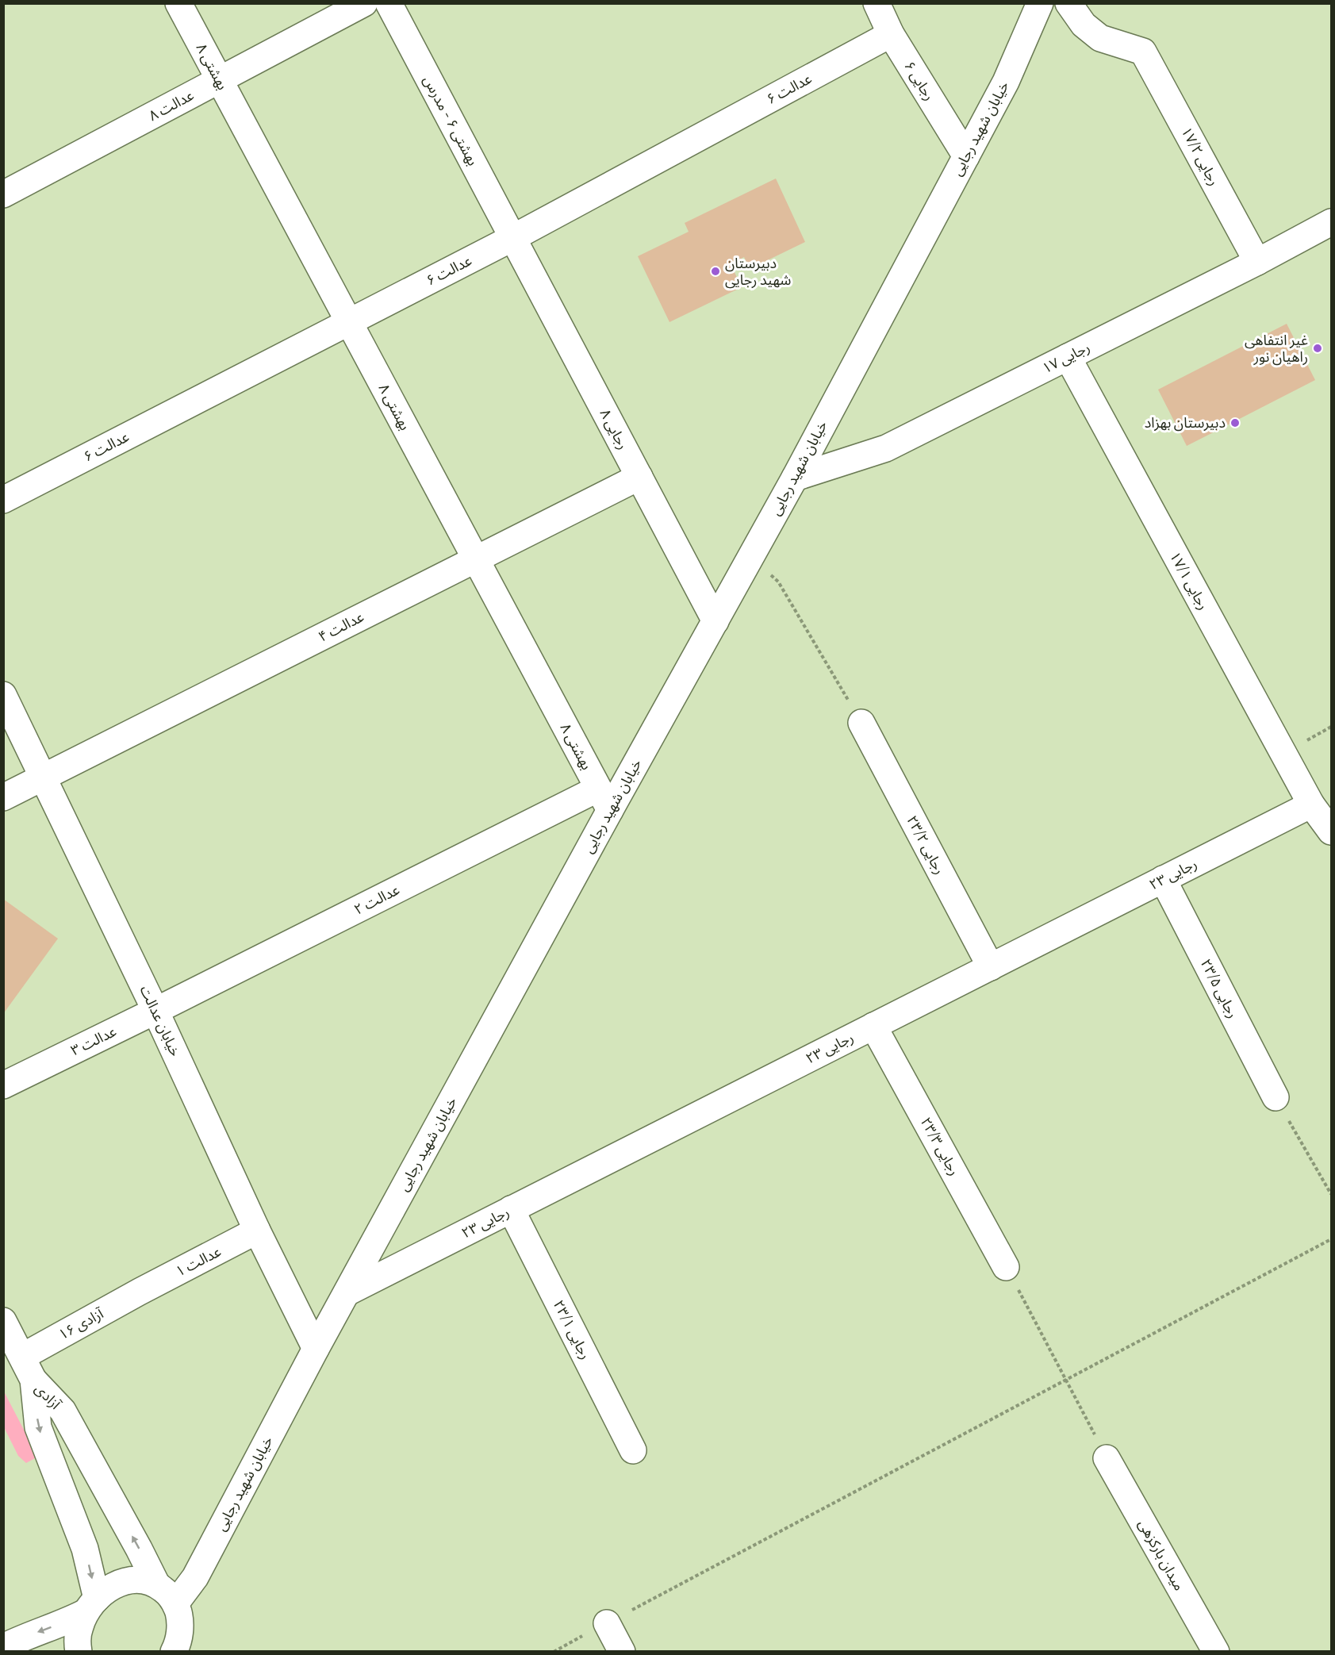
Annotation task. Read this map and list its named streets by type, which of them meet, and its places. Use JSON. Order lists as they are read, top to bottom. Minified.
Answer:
{"streets":{"street":["بهشتی ۸","رجایی ۶","عدالت ۶","عدالت ۸","بهشتی ۶ - مدرس","خیابان شهید رجایی","رجایی ۱۷/۲","رجایی ۱۷","رجایی ۸","رجایی ۱۷/۱","عدالت ۴","رجایی ۲۳/۲","رجایی ۲۳","عدالت ۲","رجایی ۲۳/۵","خیابان عدالت","عدالت ۳","رجایی ۲۳/۳","عدالت ۱","آزادی ۱۶","رجایی ۲۳/۱","آزادی","میدان بارکزهی"]},"crossings":[["بهشتی ۸","عدالت ۶"],["بهشتی ۸","عدالت ۸"],["بهشتی ۸","خیابان شهید رجایی"],["بهشتی ۸","عدالت ۴"],["بهشتی ۸","عدالت ۲"],["رجایی ۶","عدالت ۶"],["رجایی ۶","خیابان شهید رجایی"],["عدالت ۶","بهشتی ۶ - مدرس"],["عدالت ۶","رجایی ۸"],["بهشتی ۶ - مدرس","رجایی ۸"],["خیابان شهید رجایی","رجایی ۱۷"],["خیابان شهید رجایی","رجایی ۸"],["خیابان شهید رجایی","رجایی ۲۳"],["خیابان شهید رجایی","عدالت ۲"],["خیابان شهید رجایی","خیابان عدالت"],["رجایی ۱۷/۲","رجایی ۱۷"],["رجایی ۱۷","رجایی ۱۷/۱"],["رجایی ۸","عدالت ۴"],["رجایی ۱۷/۱","رجایی ۲۳"],["عدالت ۴","خیابان عدالت"],["رجایی ۲۳/۲","رجایی ۲۳"],["رجایی ۲۳","رجایی ۲۳/۵"],["رجایی ۲۳","رجایی ۲۳/۳"],["رجایی ۲۳","رجایی ۲۳/۱"],["عدالت ۲","خیابان عدالت"],["عدالت ۲","عدالت ۳"],["خیابان عدالت","عدالت ۳"],["خیابان عدالت","عدالت ۱"],["عدالت ۱","آزادی ۱۶"]],"places":["دبیرستان شهید رجایی","غیر انتفاهی راهیان نور","دبیرستان بهزاد"]}
